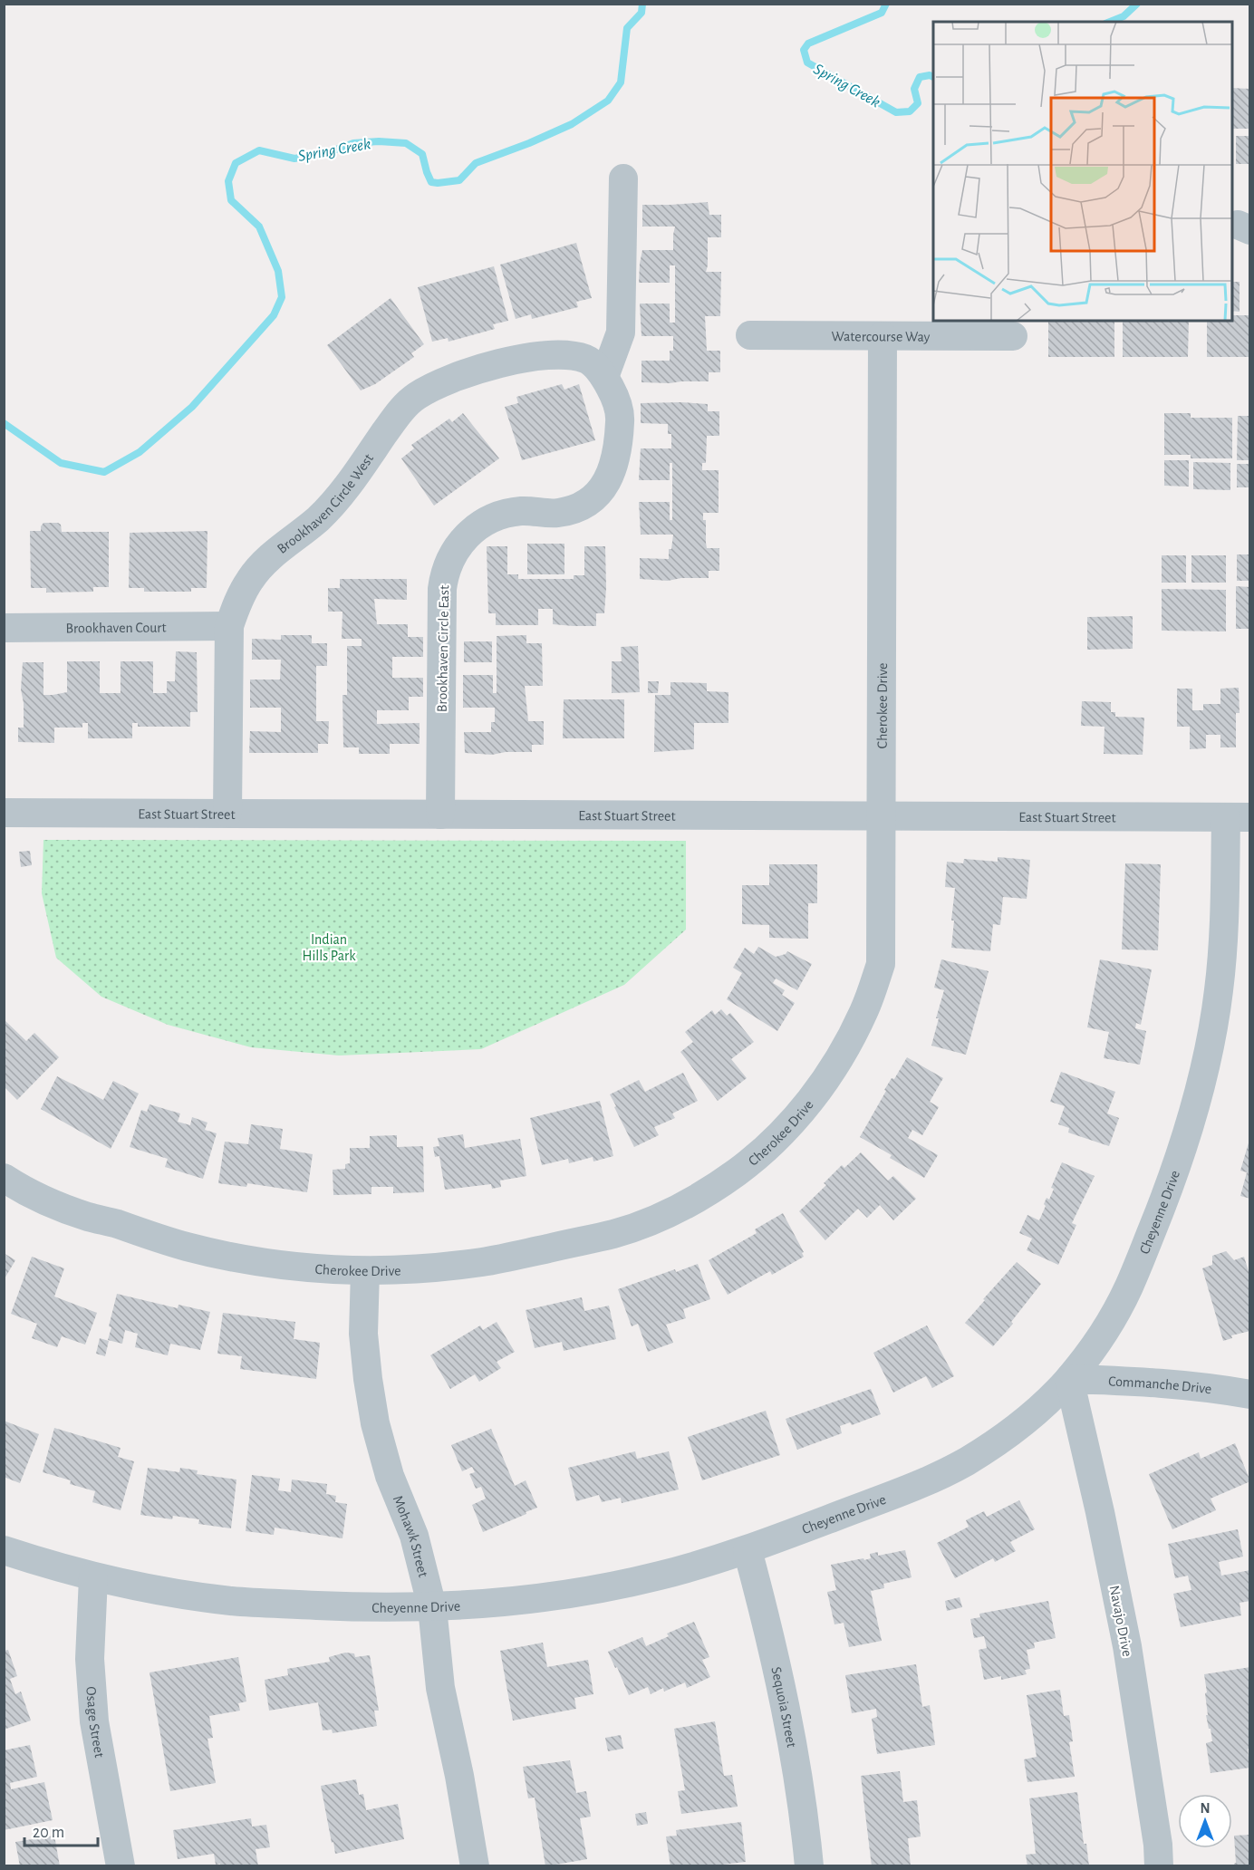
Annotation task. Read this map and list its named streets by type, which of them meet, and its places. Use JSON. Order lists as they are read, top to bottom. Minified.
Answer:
{"streets":{"street":["Watercourse Way","Brookhaven Circle West","Brookhaven Court","Brookhaven Circle East","Cherokee Drive","East Stuart Street","Cheyenne Drive","Commanche Drive","Mohawk Street","Navajo Drive","Sequoia Street","Osage Street"]},"crossings":[["Watercourse Way","Cherokee Drive"],["Brookhaven Circle West","Brookhaven Court"],["Brookhaven Circle West","Brookhaven Circle East"],["Brookhaven Circle West","East Stuart Street"],["Brookhaven Circle East","East Stuart Street"],["Cherokee Drive","East Stuart Street"],["Cherokee Drive","Mohawk Street"],["East Stuart Street","Cheyenne Drive"],["Cheyenne Drive","Commanche Drive"],["Cheyenne Drive","Mohawk Street"],["Cheyenne Drive","Navajo Drive"],["Cheyenne Drive","Sequoia Street"],["Cheyenne Drive","Osage Street"],["Commanche Drive","Navajo Drive"]],"water":["Spring Creek"],"parks":["Indian Hills Park"],"scale_bar":"20 m","north":"top"}
